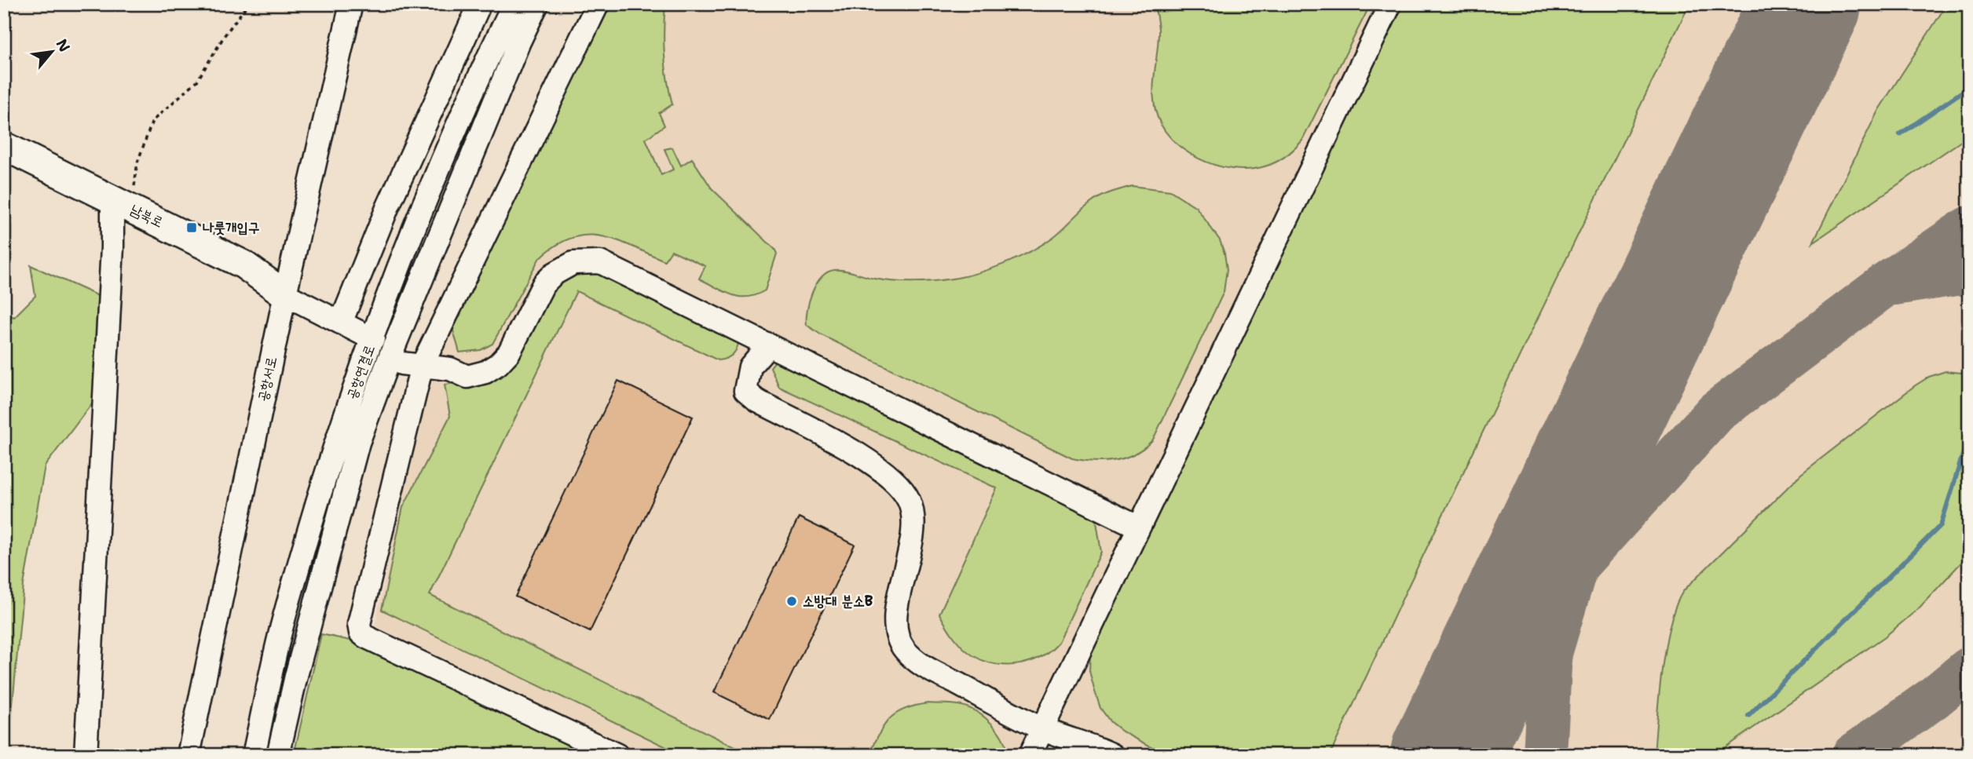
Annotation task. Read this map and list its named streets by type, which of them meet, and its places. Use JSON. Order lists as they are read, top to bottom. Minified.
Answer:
{"streets":{"main road":["남북로"],"street":["공항연결로","공항서로"]},"crossings":[["남북로","공항서로"]],"places":{"transit":["나룻개입구"],"other":["소방대 분소B"]},"north":"top right"}
